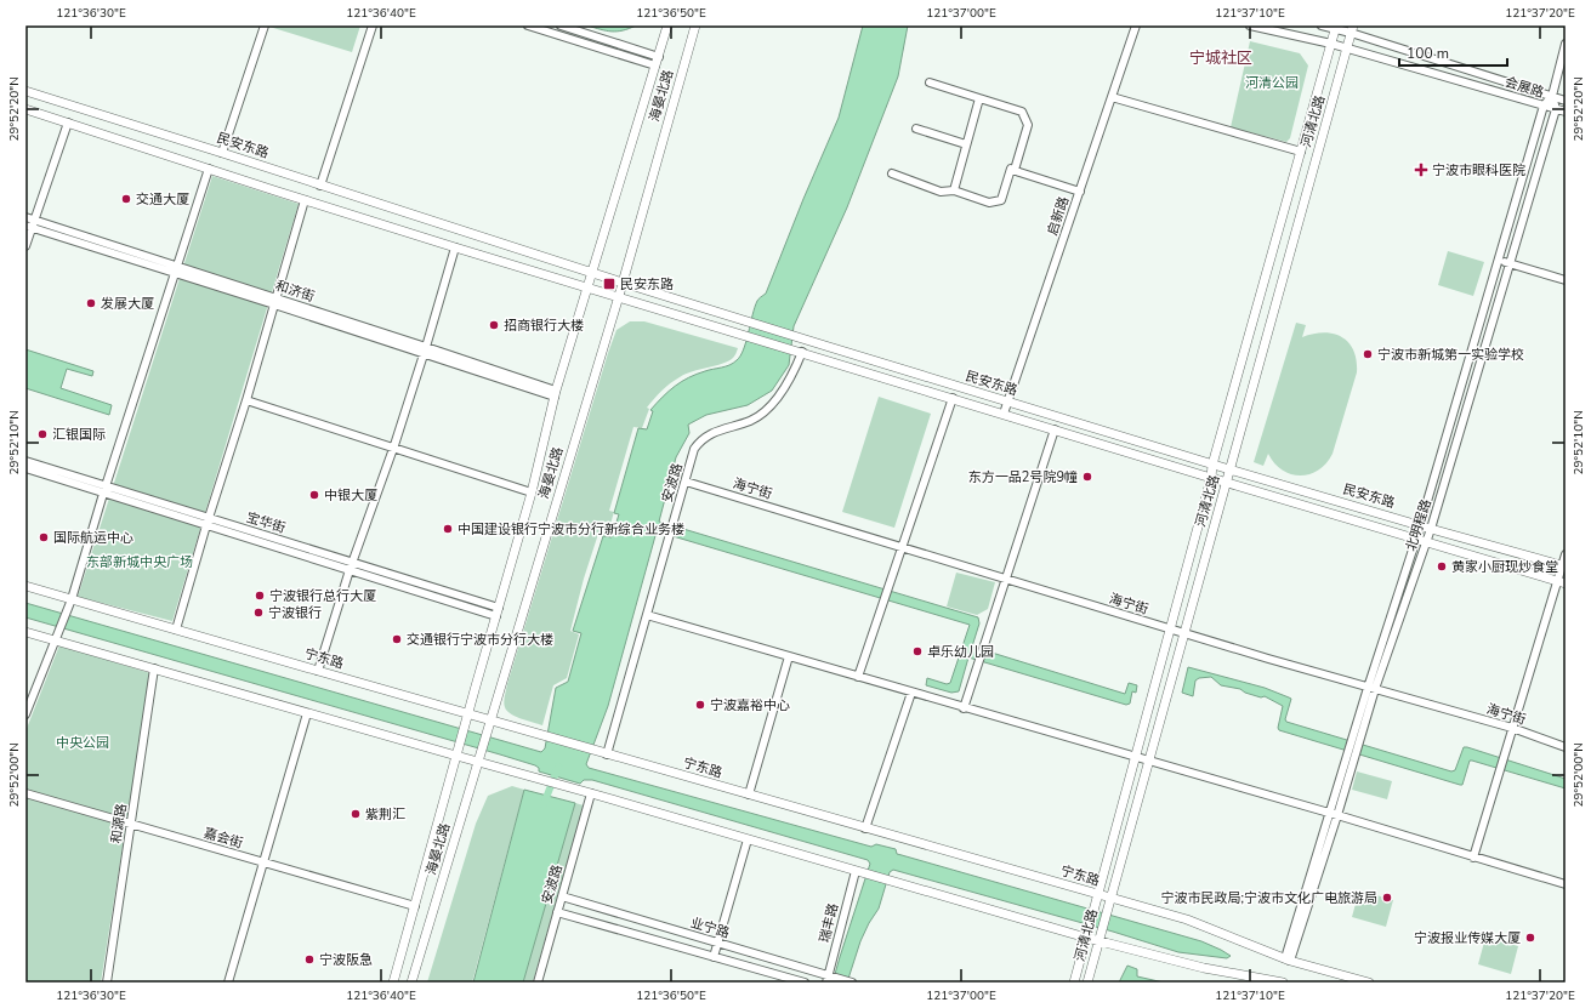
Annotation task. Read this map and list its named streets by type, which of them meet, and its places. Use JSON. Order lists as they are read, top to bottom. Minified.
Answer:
{"streets":{"main road":["海晏北路","河清北路","民安东路","宁东路"],"street":["会展路","启新路","和济街","安波路","海宁街","宝华街","北明程路","和源路","嘉会街","瑞丰路","业宁路"]},"crossings":[["会展路","河清北路"],["会展路","北明程路"],["海晏北路","民安东路"],["海晏北路","和济街"],["海晏北路","宝华街"],["海晏北路","宁东路"],["海晏北路","嘉会街"],["河清北路","民安东路"],["河清北路","海宁街"],["河清北路","宁东路"],["民安东路","启新路"],["民安东路","安波路"],["民安东路","北明程路"],["安波路","海宁街"],["安波路","宁东路"],["安波路","业宁路"],["海宁街","北明程路"],["北明程路","宁东路"],["和源路","嘉会街"],["瑞丰路","业宁路"]],"districts":["宁城社区"],"parks":["河清公园","东部新城中央广场","中央公园"],"places":{"health":["宁波市眼科医院"],"other":["交通大厦","发展大厦","招商银行大楼","宁波市新城第一实验学校","汇银国际","东方一品2号院9幢","中银大厦","中国建设银行宁波市分行新综合业务楼","国际航运中心","黄家小厨现炒食堂","宁波银行总行大厦","宁波银行","交通银行宁波市分行大楼","卓乐幼儿园","宁波嘉裕中心","紫荆汇","宁波市民政局;宁波市文化广电旅游局","宁波报业传媒大厦","宁波阪急"],"transit":["民安东路"]},"scale_bar":"100 m","coordinates":["121°36'30\"E","121°36'40\"E","121°36'50\"E","121°37'00\"E","121°37'10\"E","121°37'20\"E","29°52'20\"N","29°52'10\"N","29°52'00\"N"]}
